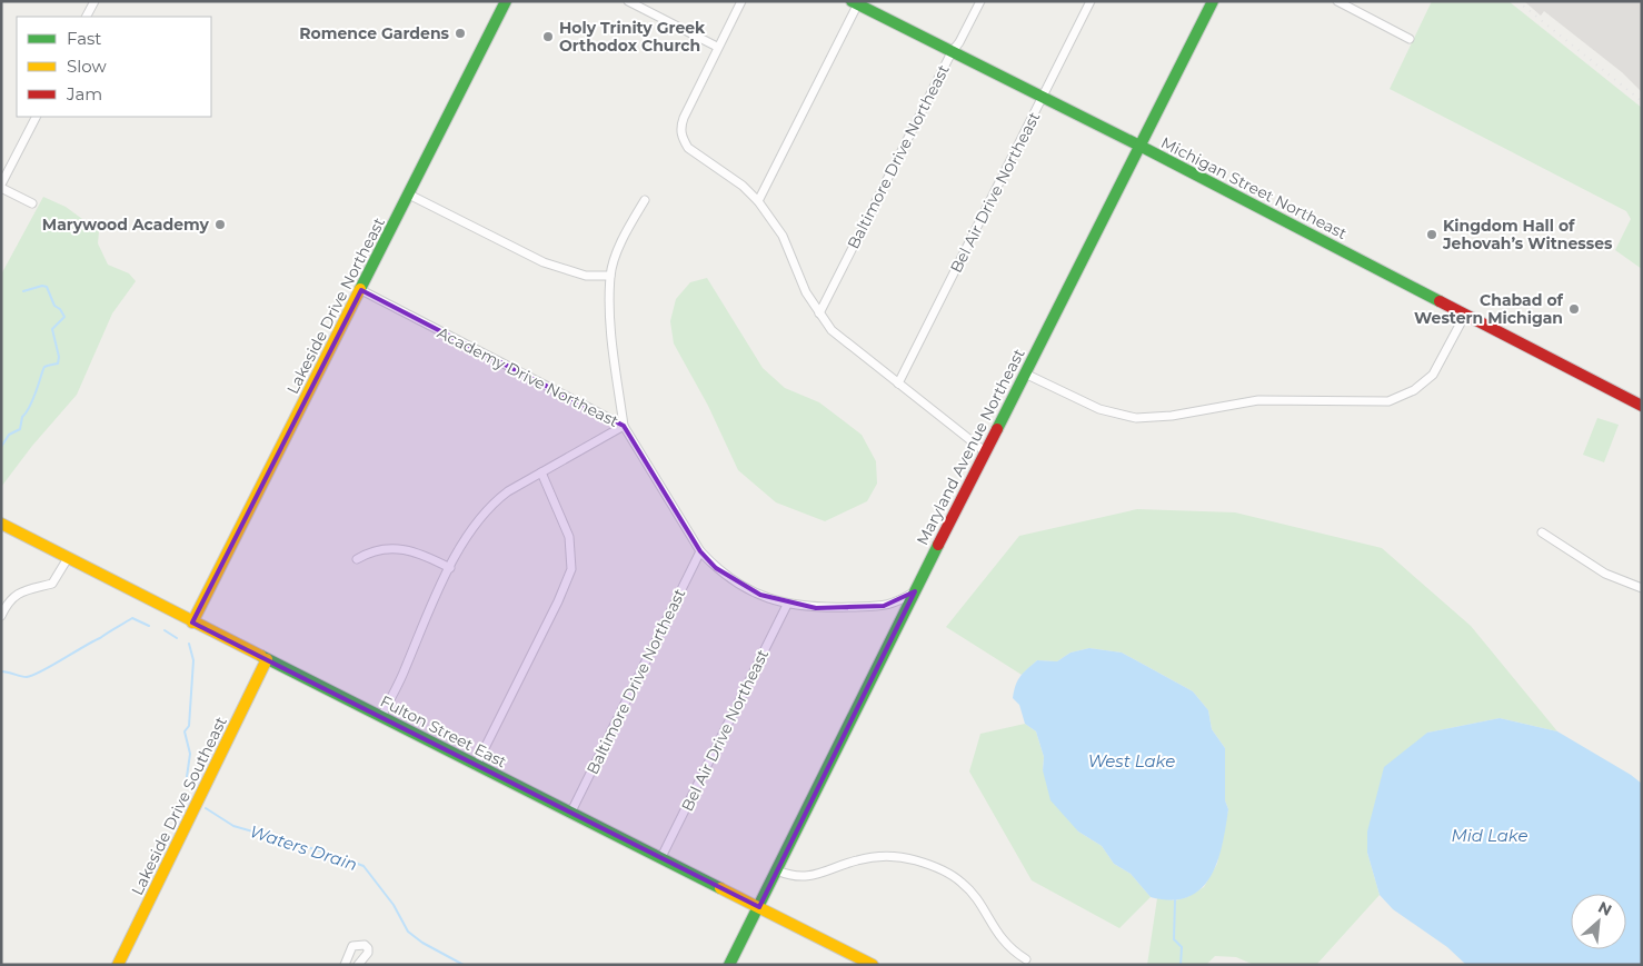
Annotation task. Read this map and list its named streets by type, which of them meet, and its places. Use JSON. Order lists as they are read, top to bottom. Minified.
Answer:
{"streets":{"street":["Baltimore Drive Northeast","Michigan Street Northeast","Bel Air Drive Northeast","Lakeside Drive Northeast","Academy Drive Northeast","Maryland Avenue Northeast","Fulton Street East","Lakeside Drive Southeast"]},"crossings":[["Baltimore Drive Northeast","Michigan Street Northeast"],["Baltimore Drive Northeast","Academy Drive Northeast"],["Baltimore Drive Northeast","Fulton Street East"],["Michigan Street Northeast","Bel Air Drive Northeast"],["Michigan Street Northeast","Maryland Avenue Northeast"],["Bel Air Drive Northeast","Academy Drive Northeast"],["Bel Air Drive Northeast","Fulton Street East"],["Lakeside Drive Northeast","Academy Drive Northeast"],["Lakeside Drive Northeast","Fulton Street East"],["Academy Drive Northeast","Maryland Avenue Northeast"],["Maryland Avenue Northeast","Fulton Street East"],["Fulton Street East","Lakeside Drive Southeast"]],"water":["West Lake","Mid Lake","Waters Drain"],"places":["Romence Gardens","Holy Trinity Greek Orthodox Church","Marywood Academy","Kingdom Hall of Jehovah’s Witnesses","Chabad of Western Michigan"],"legend":["Fast","Slow","Jam"],"north":"top right"}
